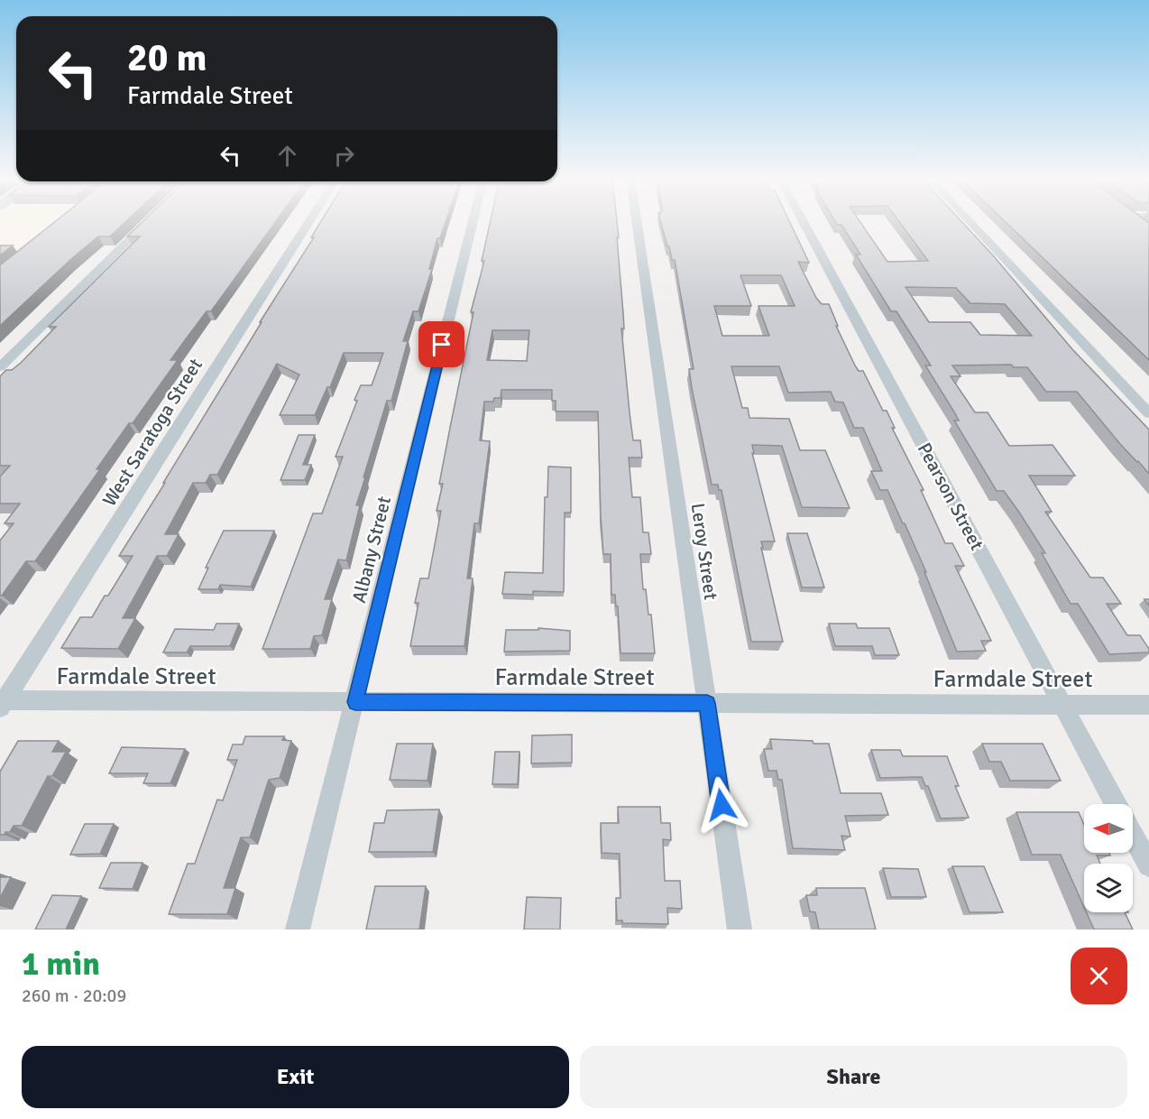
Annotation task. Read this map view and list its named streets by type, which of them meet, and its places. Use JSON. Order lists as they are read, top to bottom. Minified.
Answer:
{"streets":{"street":["West Saratoga Street","Pearson Street","Albany Street","Leroy Street","Farmdale Street"]},"crossings":[["West Saratoga Street","Farmdale Street"],["Pearson Street","Farmdale Street"],["Albany Street","Farmdale Street"],["Leroy Street","Farmdale Street"]],"north":"left","page":{"turn":["20 m","Farmdale Street"],"heading":["1 min","260 m · 20:09"],"buttons":["Exit","Share"]}}
